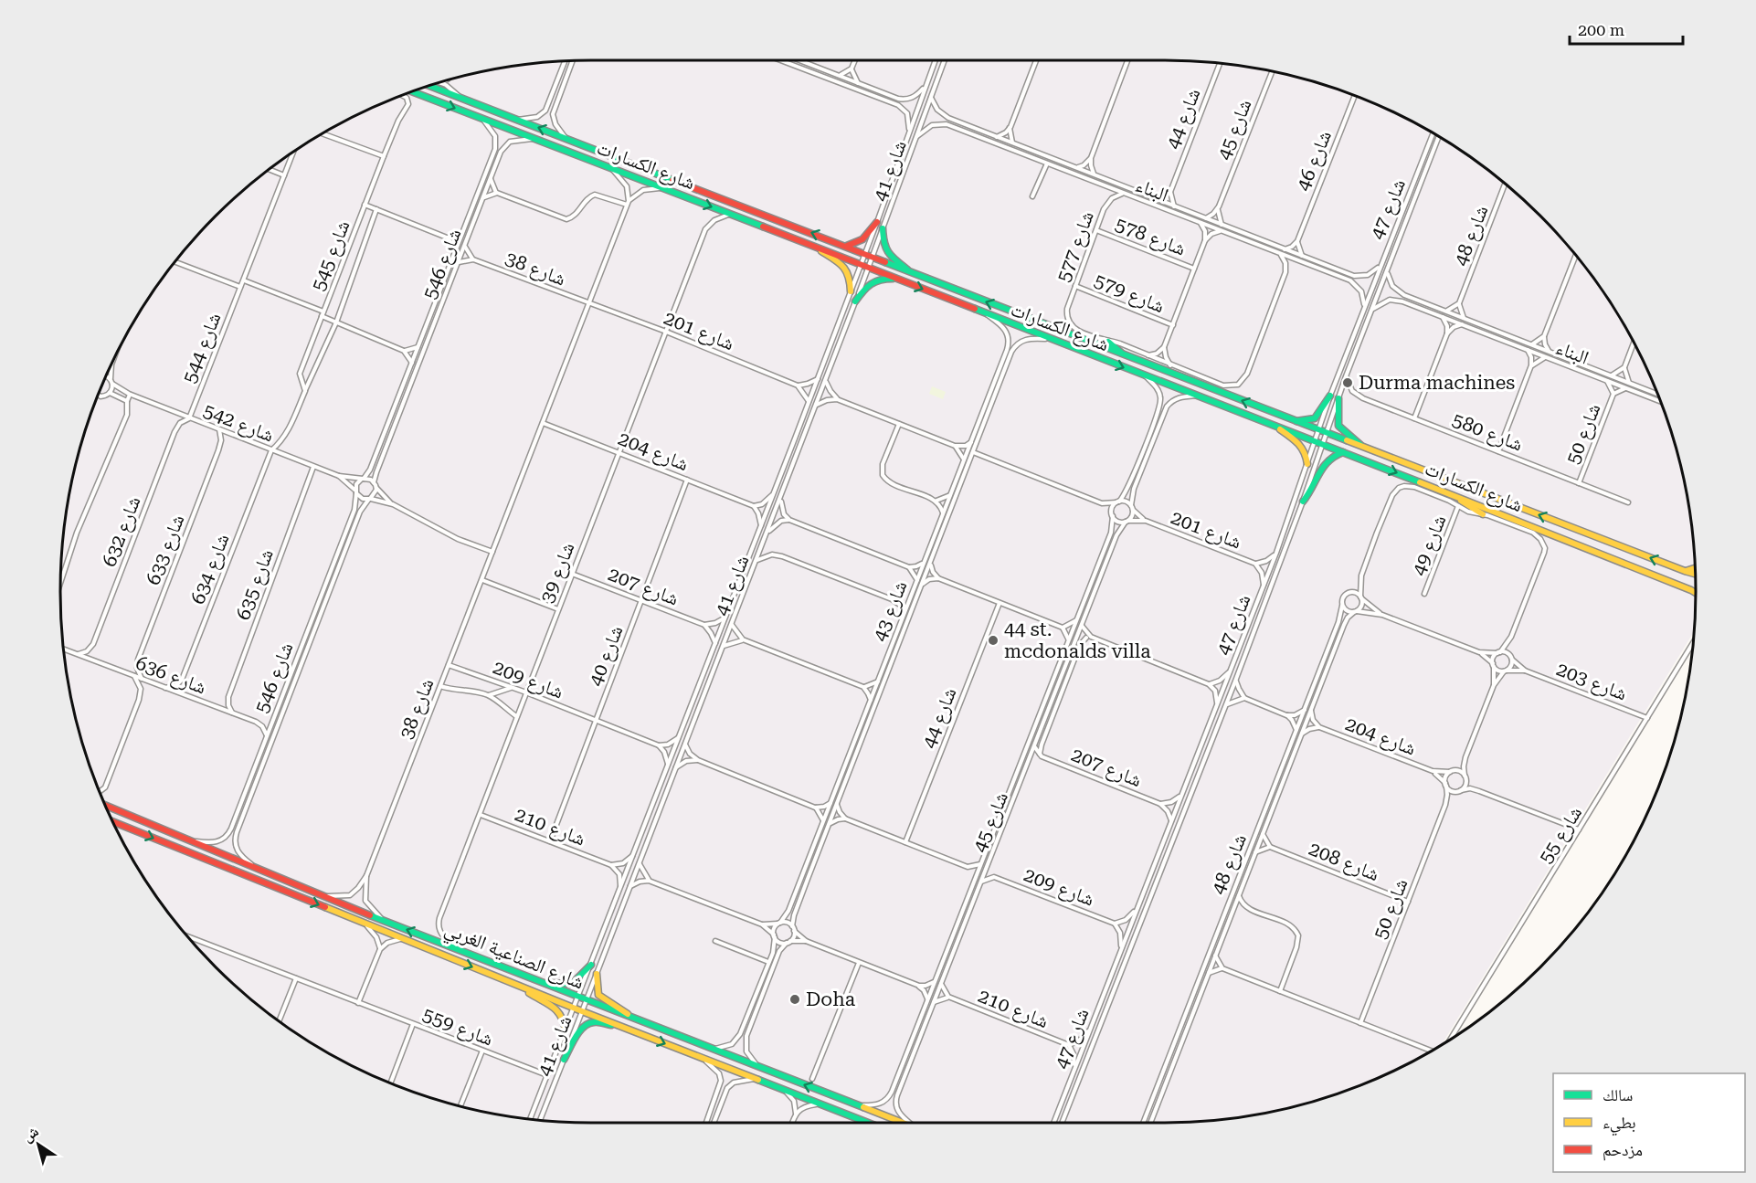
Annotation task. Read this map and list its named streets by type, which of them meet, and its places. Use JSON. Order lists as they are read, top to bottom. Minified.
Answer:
{"streets":{"street":["شارع 44","شارع 45","شارع 46","شارع الكسارات","شارع 41","البناء","شارع 47","شارع 48","شارع 578","شارع 577","شارع 545","شارع 546","شارع 38","شارع 579","شارع 201","شارع 544","شارع 542","شارع 580","شارع 50","شارع 204","شارع 632","شارع 49","شارع 633","شارع 634","شارع 39","شارع 635","شارع 207","شارع 43","شارع 40","شارع 636","شارع 209","شارع 203","شارع 210","شارع 55","شارع 208","شارع الصناعية الغربي","شارع 559"]},"crossings":[["شارع 45","البناء"],["شارع 45","شارع 47"],["شارع 45","شارع 201"],["شارع 45","شارع 207"],["شارع 45","شارع 209"],["شارع 45","شارع 210"],["شارع 45","شارع الصناعية الغربي"],["شارع الكسارات","شارع 41"],["شارع الكسارات","البناء"],["شارع الكسارات","شارع 47"],["شارع الكسارات","شارع 48"],["شارع الكسارات","شارع 577"],["شارع الكسارات","شارع 546"],["شارع الكسارات","شارع 201"],["شارع الكسارات","شارع 49"],["شارع الكسارات","شارع 39"],["شارع الكسارات","شارع 43"],["شارع الكسارات","شارع 203"],["شارع 41","البناء"],["شارع 41","شارع 39"],["شارع 41","شارع 43"],["شارع 41","شارع 40"],["شارع 41","شارع 210"],["شارع 41","شارع الصناعية الغربي"],["شارع 41","شارع 559"],["البناء","شارع 47"],["البناء","شارع 577"],["البناء","شارع 50"],["شارع 47","شارع 201"],["شارع 47","شارع 580"],["شارع 47","شارع 207"],["شارع 47","شارع 209"],["شارع 47","شارع 210"],["شارع 48","شارع 204"],["شارع 578","شارع 577"],["شارع 577","شارع 579"],["شارع 545","شارع 542"],["شارع 545","شارع 634"],["شارع 546","شارع 542"],["شارع 546","شارع 636"],["شارع 546","شارع الصناعية الغربي"],["شارع 38","شارع 201"],["شارع 38","شارع 204"],["شارع 38","شارع 209"],["شارع 38","شارع الصناعية الغربي"],["شارع 201","شارع 39"],["شارع 544","شارع 542"],["شارع 544","شارع 632"],["شارع 542","شارع 632"],["شارع 542","شارع 633"],["شارع 542","شارع 634"],["شارع 542","شارع 635"],["شارع 580","شارع 50"],["شارع 50","شارع 204"],["شارع 50","شارع 208"],["شارع 204","شارع 39"],["شارع 204","شارع 40"],["شارع 632","شارع 636"],["شارع 633","شارع 636"],["شارع 634","شارع 636"],["شارع 39","شارع 207"],["شارع 39","شارع 40"],["شارع 39","شارع 209"],["شارع 39","شارع 210"],["شارع 39","شارع الصناعية الغربي"],["شارع 635","شارع 636"],["شارع 207","شارع 40"],["شارع 40","شارع 209"],["شارع 40","شارع 210"],["شارع 40","شارع الصناعية الغربي"],["شارع 203","شارع 55"],["شارع 210","شارع الصناعية الغربي"]],"places":["Durma machines","44 st. mcdonalds villa","Doha"],"legend":["سالك","بطيء","مزدحم"],"scale_bar":"200 m","north":"top left"}
